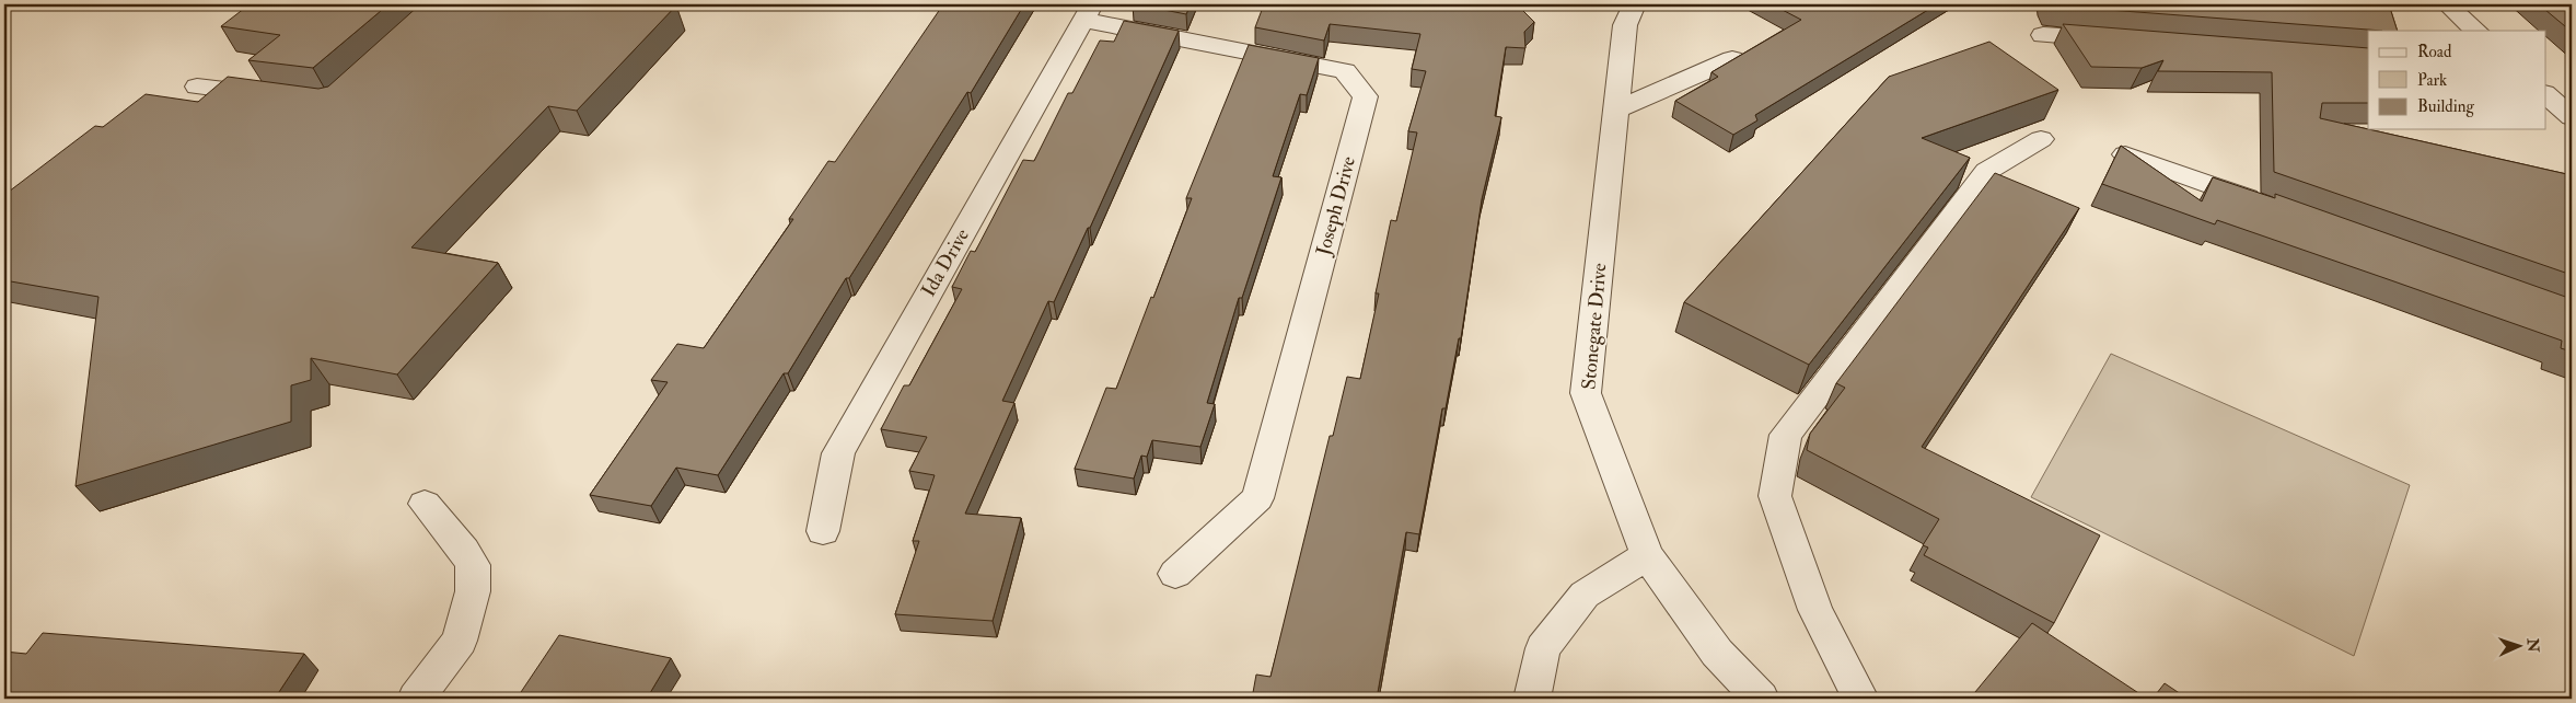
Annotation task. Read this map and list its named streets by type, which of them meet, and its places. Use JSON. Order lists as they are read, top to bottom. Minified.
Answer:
{"streets":{"street":["Joseph Drive","Ida Drive","Stonegate Drive"]},"crossings":[["Joseph Drive","Ida Drive"]],"legend":["Road","Park","Building"],"north":"right"}
